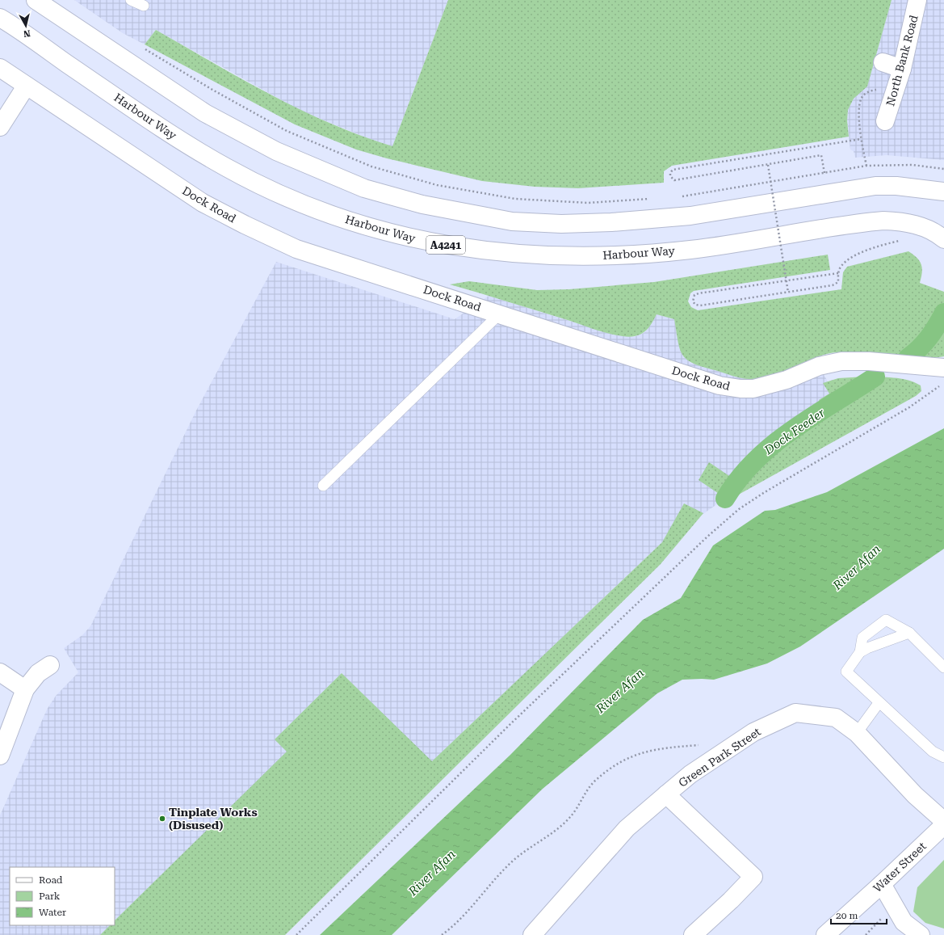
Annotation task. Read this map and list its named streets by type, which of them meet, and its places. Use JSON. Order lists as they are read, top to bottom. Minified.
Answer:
{"streets":{"street":["North Bank Road","Harbour Way","Dock Road","A4241","Green Park Street","Water Street"]},"water":["Dock Feeder","River Afan"],"places":["Tinplate Works (Disused)"],"legend":["Road","Park","Water"],"scale_bar":"20 m","north":"bottom"}
